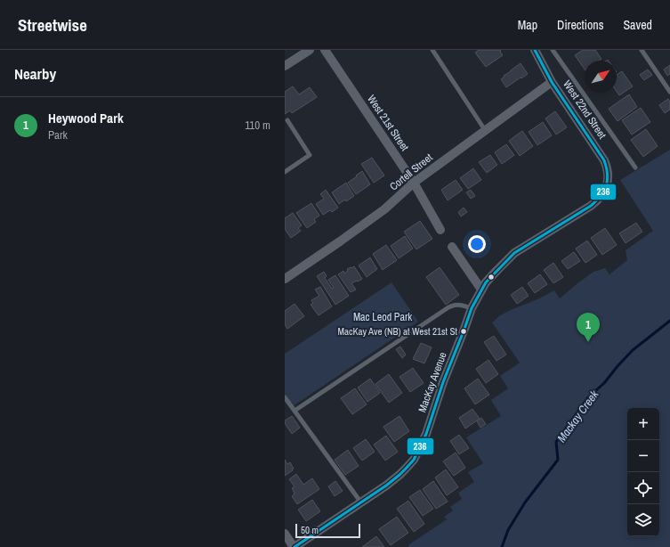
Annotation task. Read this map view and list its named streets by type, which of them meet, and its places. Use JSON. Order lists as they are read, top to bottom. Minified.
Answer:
{"streets":{"street":["West 22nd Street","West 21st Street","Cortell Street","MacKay Avenue"]},"crossings":[["West 22nd Street","Cortell Street"],["West 22nd Street","MacKay Avenue"],["West 21st Street","Cortell Street"]],"water":["Mackay Creek"],"parks":["Mac Leod Park"],"places":["MacKay Ave (NB) at West 21st St"],"lines":["transit line 236"],"scale_bar":"50 m","north":"top right","page":{"header":"Streetwise","nav":["Map","Directions","Saved"],"heading":"Nearby","list":[{"mark":"1","name":"Heywood Park","note":"Park","value":"110 m"}],"pins":"1","map_buttons":["+","−"],"scale":"50 m"}}
